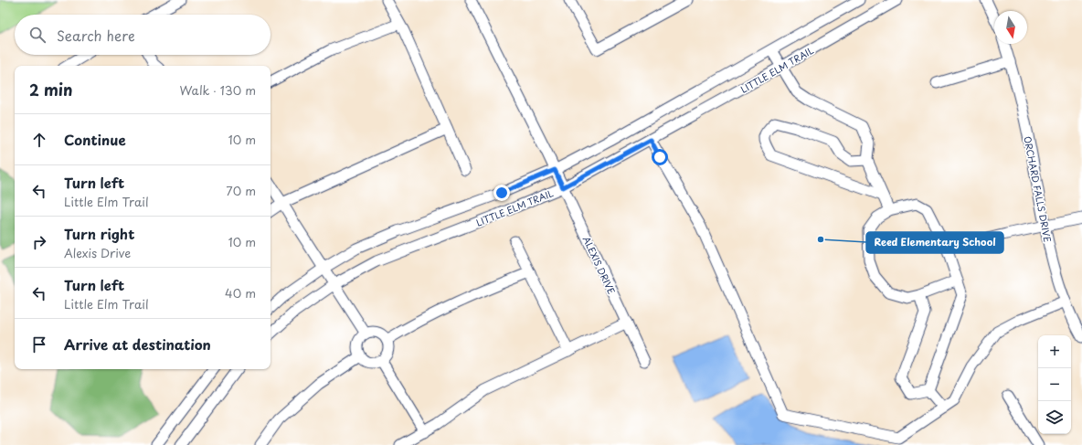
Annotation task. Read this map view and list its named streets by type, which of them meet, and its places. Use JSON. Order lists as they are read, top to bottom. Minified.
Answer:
{"streets":{"street":["LITTLE ELM TRAIL","ORCHARD FALLS DRIVE","ALEXIS DRIVE"]},"crossings":[["LITTLE ELM TRAIL","ALEXIS DRIVE"]],"places":["Reed Elementary School"],"north":"bottom","page":{"search":"Search here","heading":["2 min","Walk · 130 m"],"list":[["Continue","10 m"],["Turn left","Little Elm Trail","70 m"],["Turn right","Alexis Drive","10 m"],["Turn left","Little Elm Trail","40 m"],"Arrive at destination"],"map_buttons":["+","−"]}}
